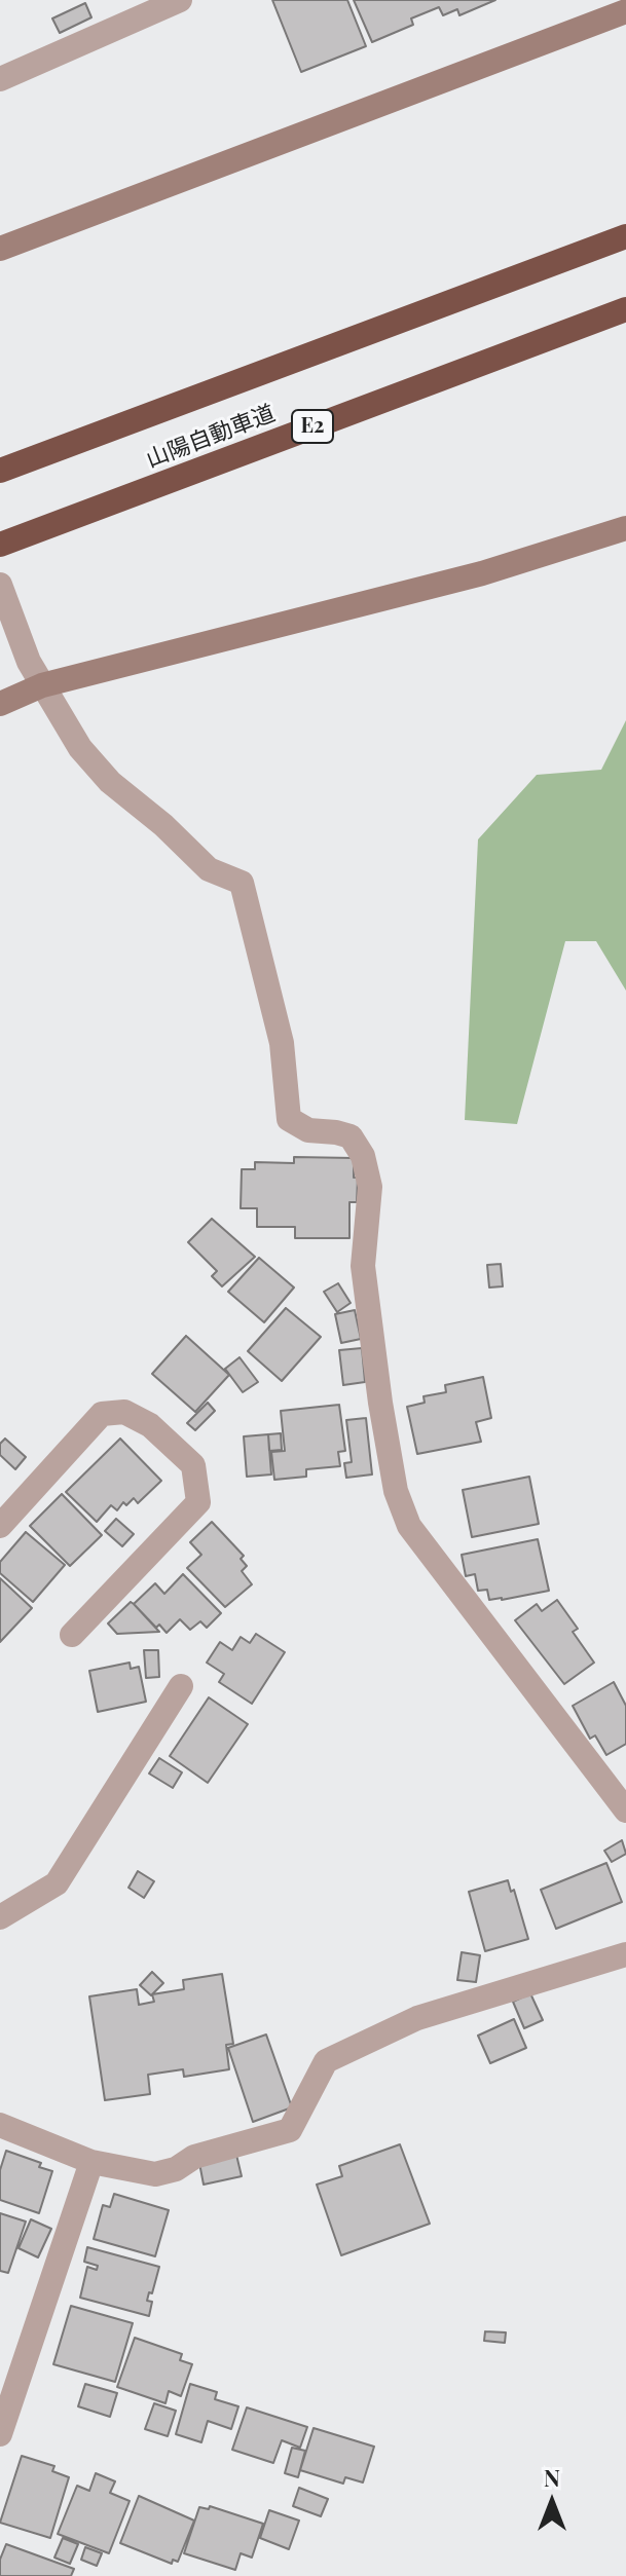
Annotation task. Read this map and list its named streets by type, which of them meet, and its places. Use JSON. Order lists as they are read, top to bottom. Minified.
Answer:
{"streets":{"highway":["E2","山陽自動車道"]},"north":"top"}
